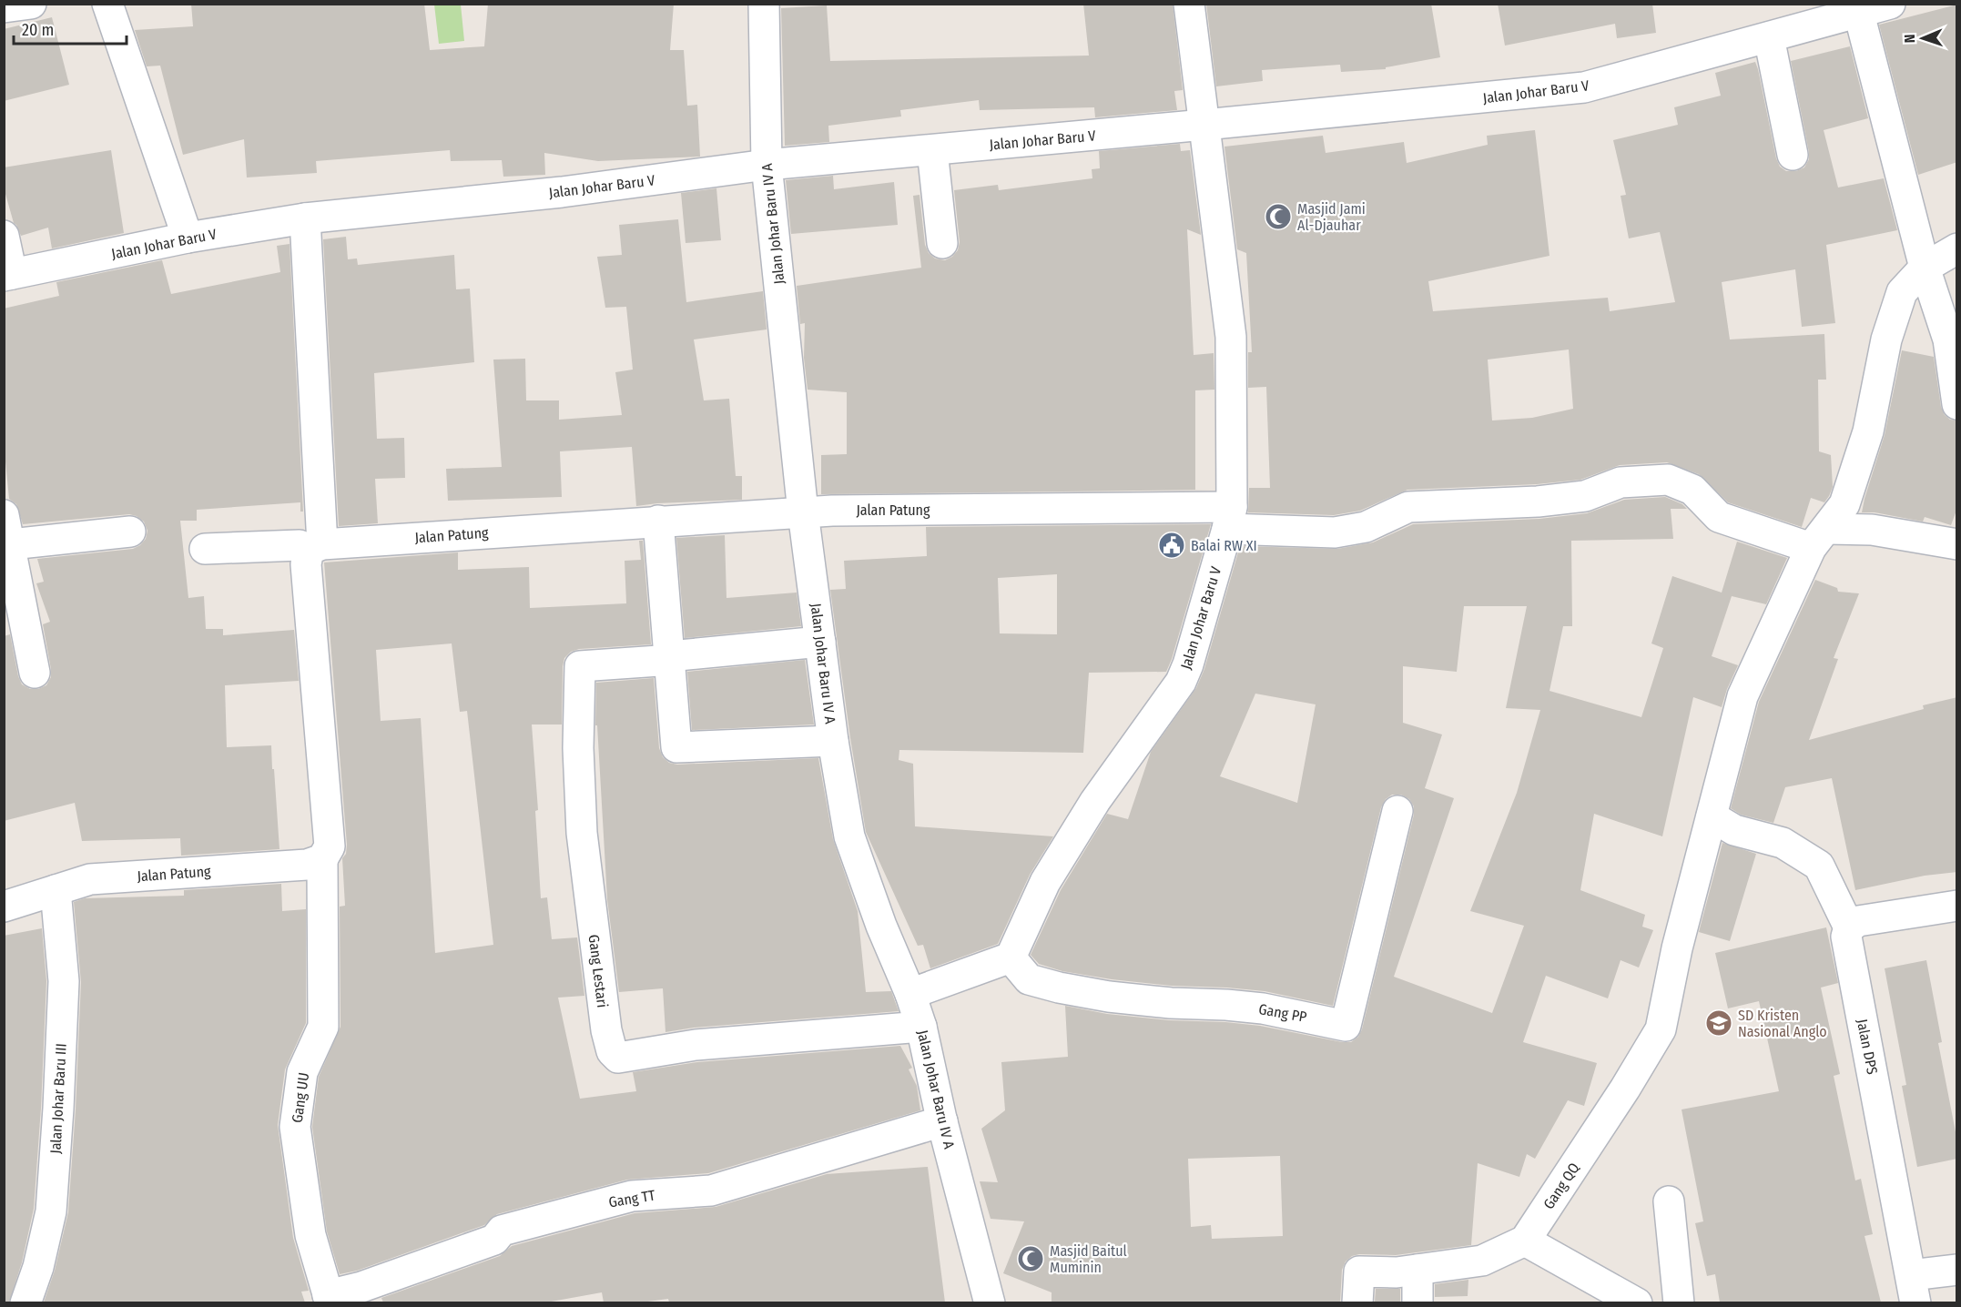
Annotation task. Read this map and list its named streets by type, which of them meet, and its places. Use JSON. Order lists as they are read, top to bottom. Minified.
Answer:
{"streets":{"street":["Jalan Johar Baru V","Jalan Johar Baru IV A","Jalan Patung","Gang Lestari","Gang PP","Jalan DPS","Gang UU","Jalan Johar Baru III","Gang QQ","Gang TT"]},"crossings":[["Jalan Johar Baru V","Jalan Johar Baru IV A"],["Jalan Johar Baru V","Jalan Patung"],["Jalan Johar Baru V","Gang PP"],["Jalan Johar Baru IV A","Jalan Patung"],["Jalan Johar Baru IV A","Gang Lestari"],["Jalan Johar Baru IV A","Gang TT"],["Jalan Patung","Gang UU"],["Jalan Patung","Jalan Johar Baru III"],["Jalan Patung","Gang QQ"],["Gang UU","Gang TT"]],"places":{"mosque":["Masjid Jami Al-Djauhar","Masjid Baitul Muminin"],"public building":["Balai RW XI"],"school or university":["SD Kristen Nasional Anglo"]},"scale_bar":"20 m","north":"left"}
